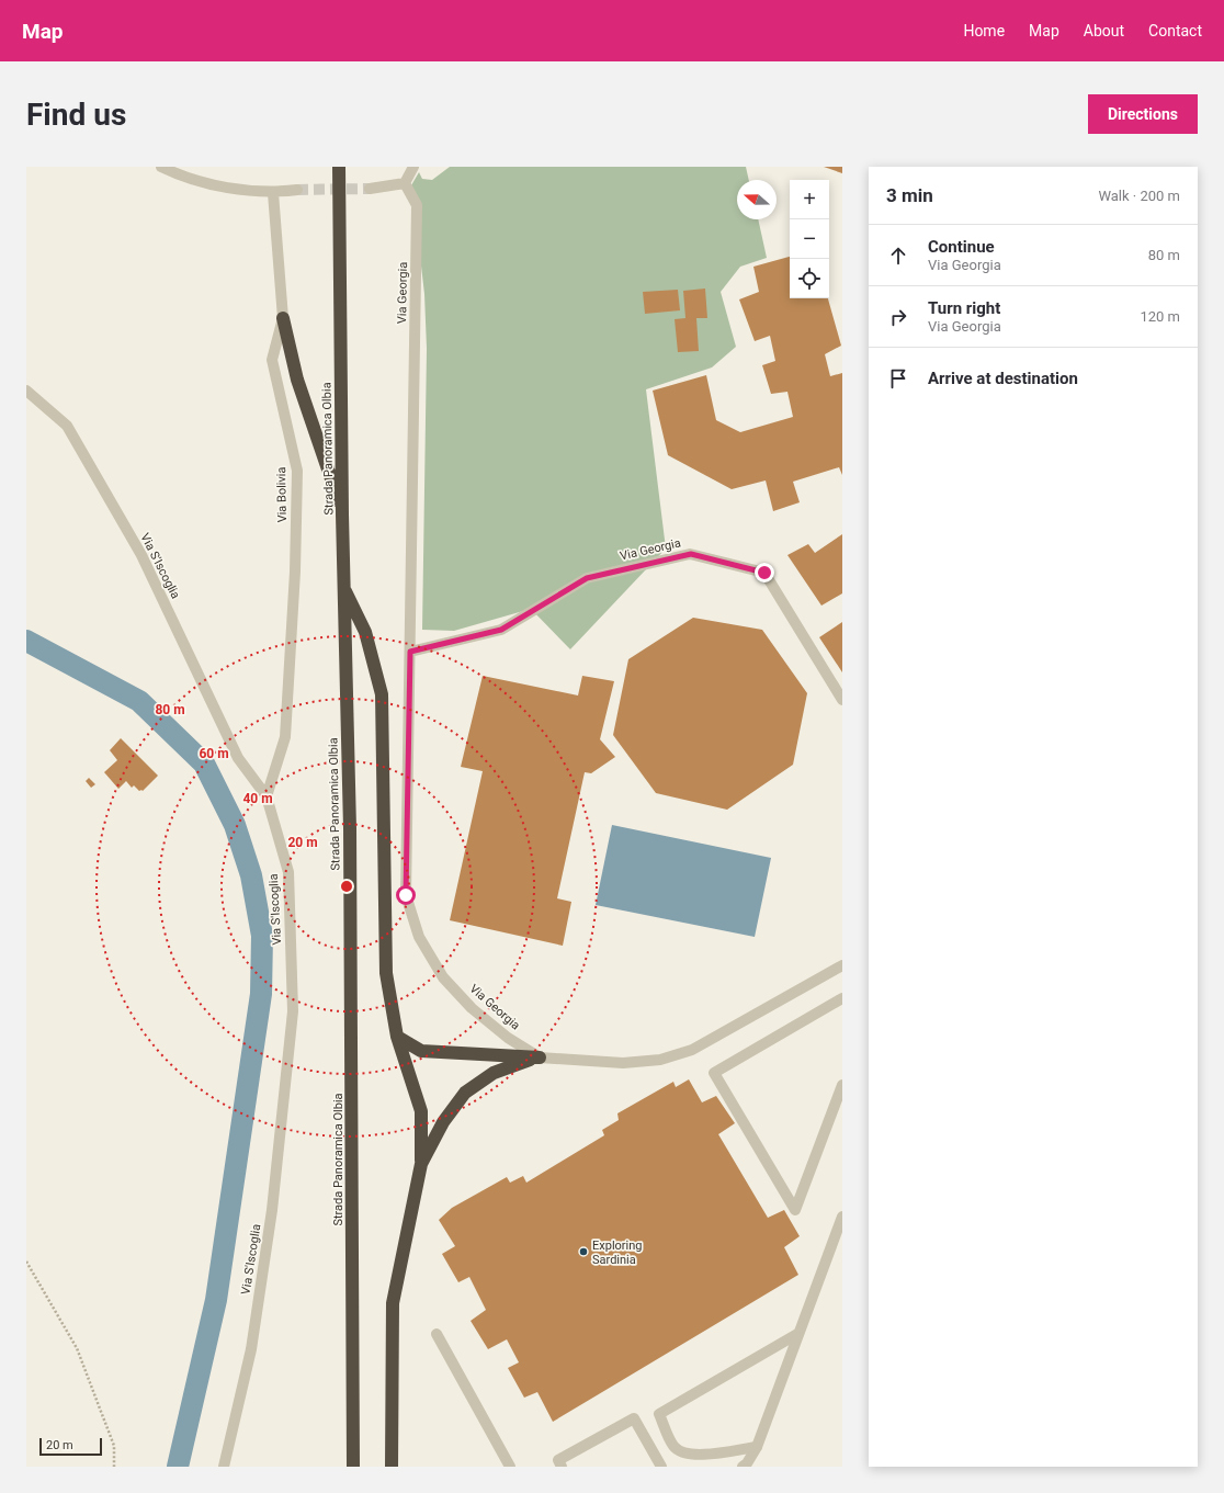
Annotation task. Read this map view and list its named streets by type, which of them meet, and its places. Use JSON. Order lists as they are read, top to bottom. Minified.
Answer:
{"streets":{"highway":["Strada Panoramica Olbia"],"street":["Via Georgia","Via Bolivia","Via S'Iscoglia"]},"crossings":[["Via Bolivia","Via S'Iscoglia"]],"places":["Exploring Sardinia"],"scale_bar":"20 m","north":"left","page":{"header":"Map","nav":["Home","Map","About","Contact"],"buttons":"Directions","title":"Find us","heading":["3 min","Walk · 200 m"],"map_buttons":["+","−"],"list":[["Continue","Via Georgia","80 m"],["Turn right","Via Georgia","120 m"],"Arrive at destination"],"scale":"20 m"},"rings":["80 m","60 m","40 m","20 m"]}
